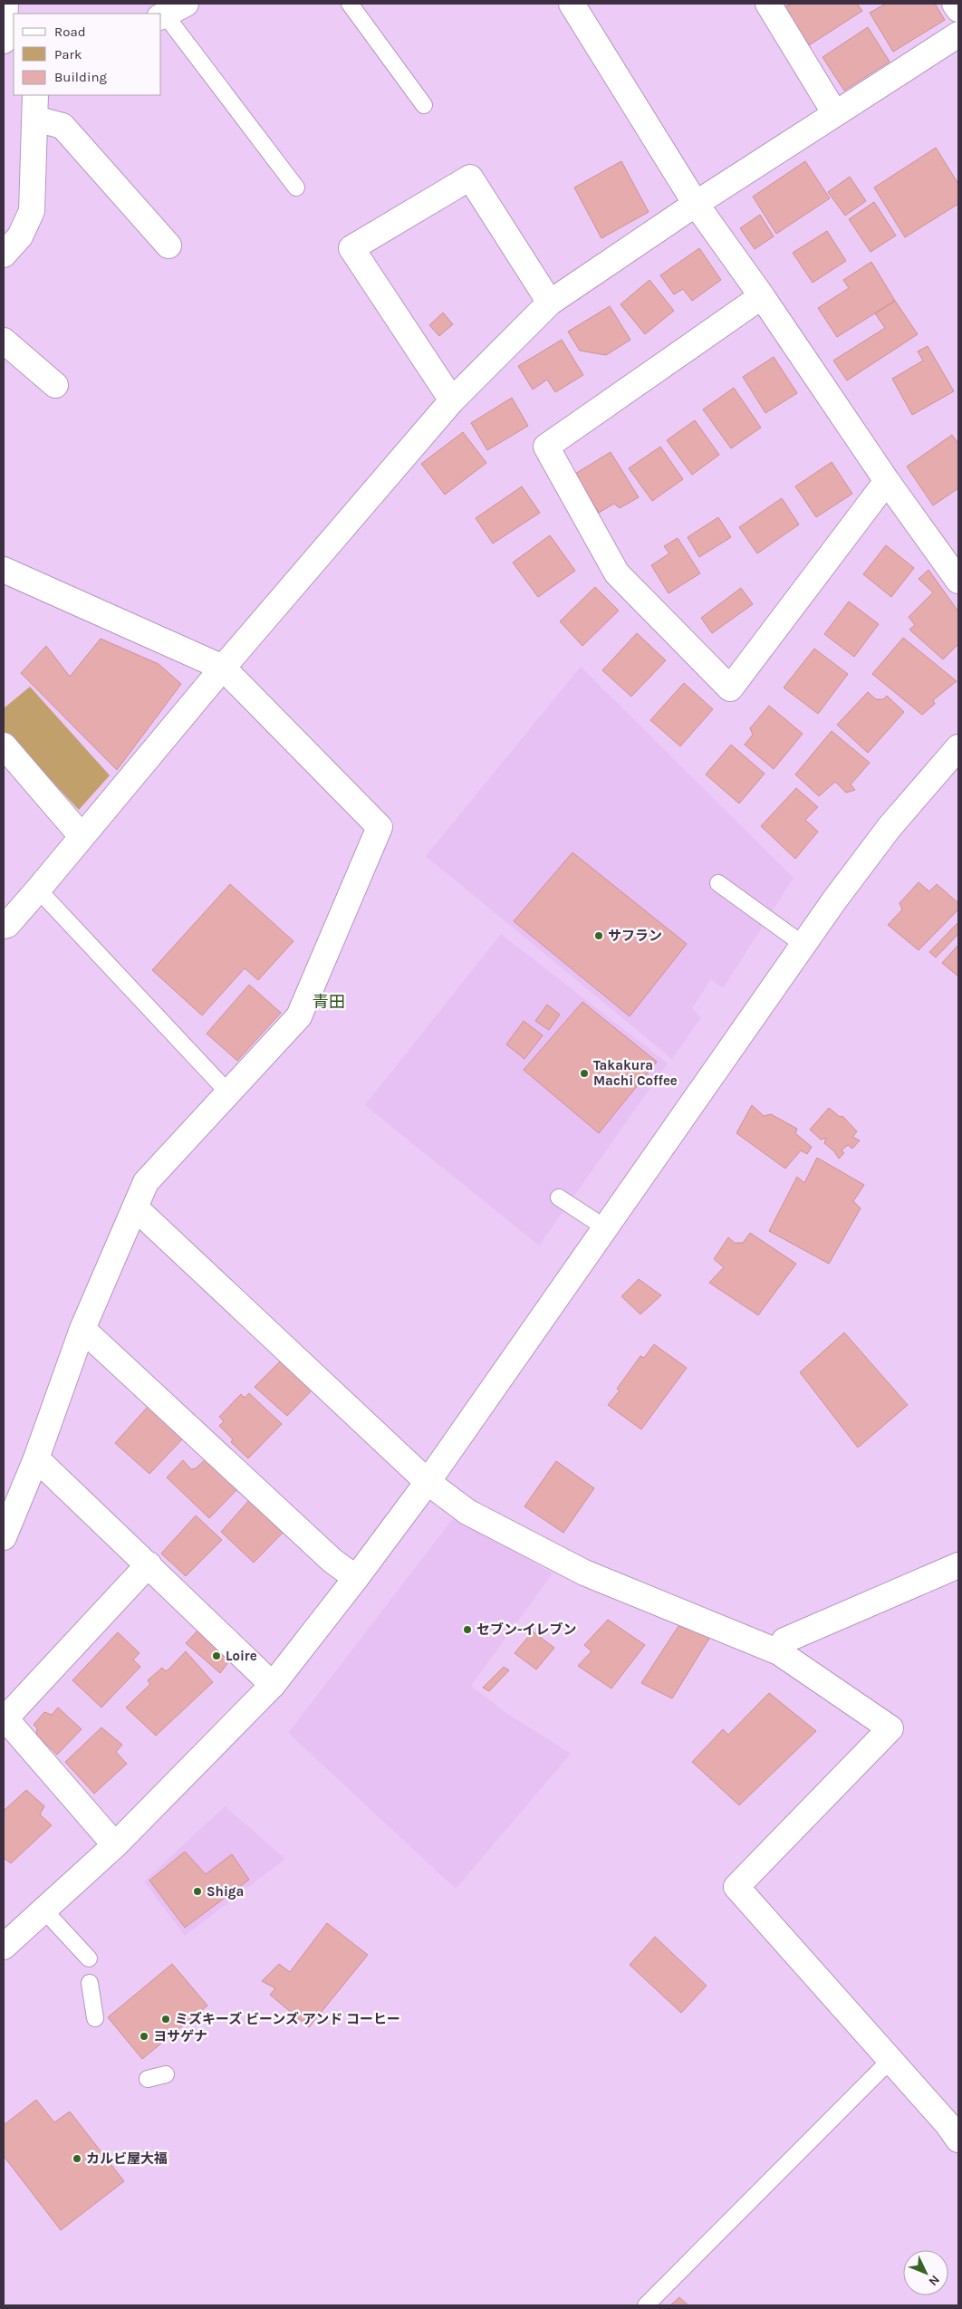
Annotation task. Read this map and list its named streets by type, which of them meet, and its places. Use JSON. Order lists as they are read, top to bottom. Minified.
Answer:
{"districts":["青田"],"places":["サフラン","Takakura Machi Coffee","セブン-イレブン","Loire","Shiga","ミズキーズ ビーンズ アンド コーヒー","ヨサゲナ","カルビ屋大福"],"legend":["Road","Park","Building"],"north":"bottom right"}
